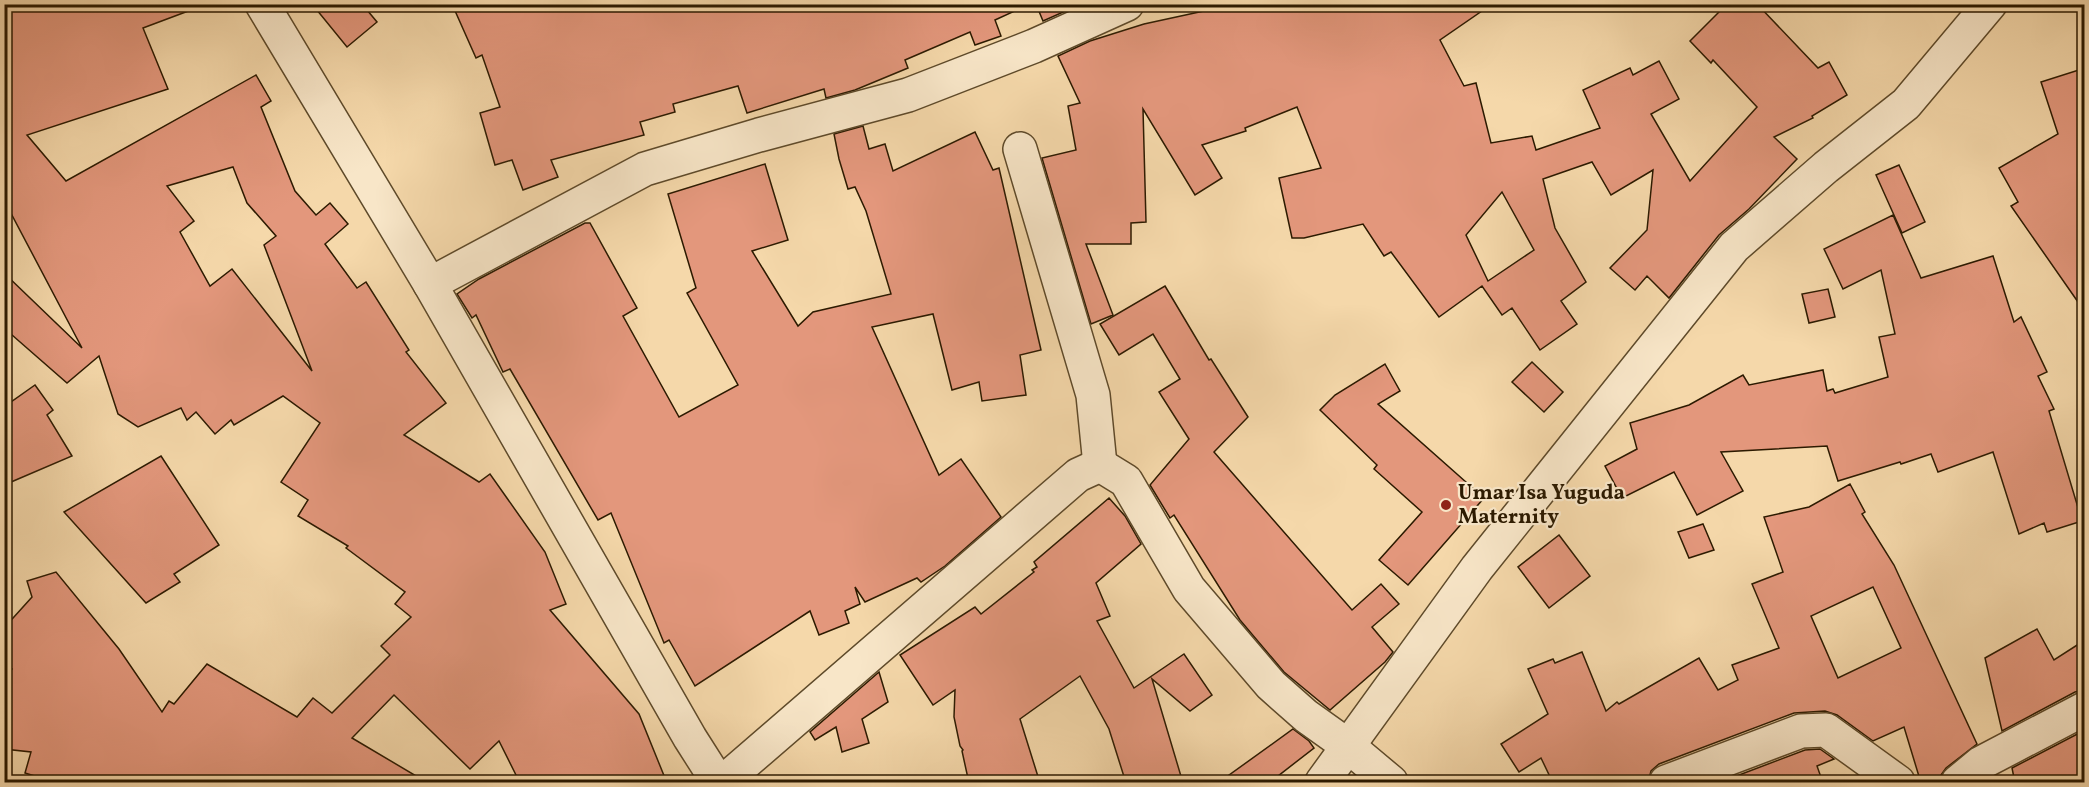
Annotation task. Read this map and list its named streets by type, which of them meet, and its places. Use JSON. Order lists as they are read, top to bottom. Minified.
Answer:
{"places":["Umar Isa Yuguda Maternity"]}
